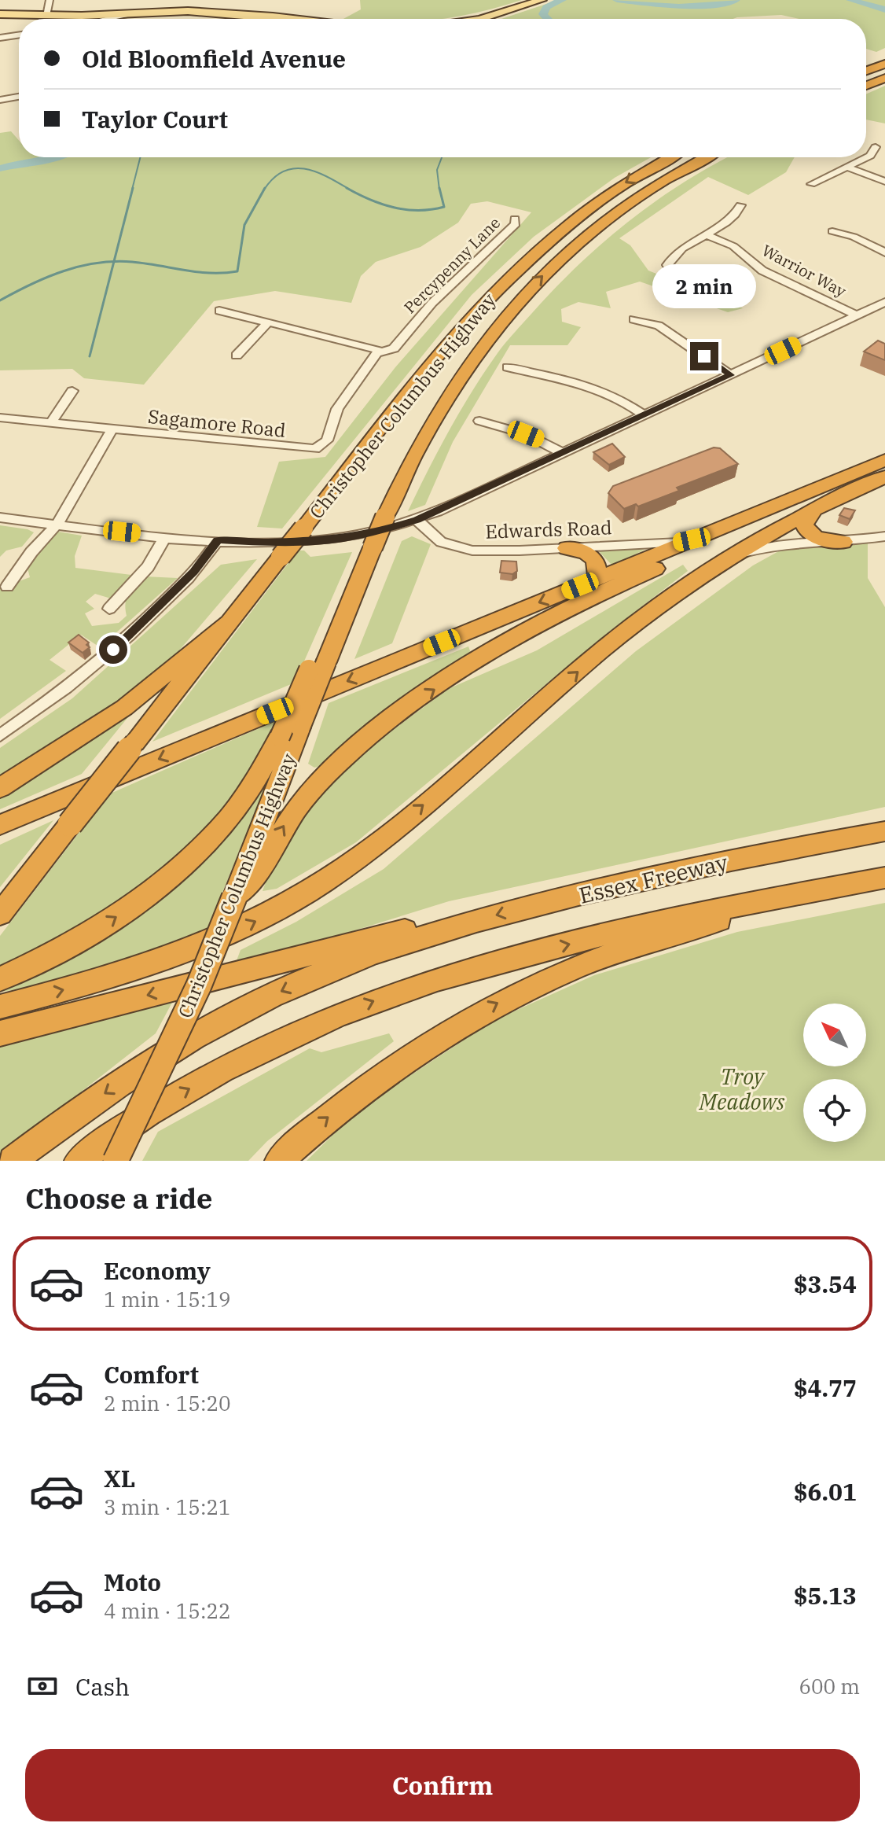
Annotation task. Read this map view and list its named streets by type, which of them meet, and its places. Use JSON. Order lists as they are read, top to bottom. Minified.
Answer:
{"streets":{"highway":["Christopher Columbus Highway","Essex Freeway"],"street":["Percypenny Lane","Warrior Way","Sagamore Road","Edwards Road"]},"crossings":[["Percypenny Lane","Sagamore Road"]],"parks":["Troy Meadows"],"north":"top left","page":{"banner":["Old Bloomfield Avenue","Taylor Court"],"bubble":"2 min","heading":"Choose a ride","list":[{"name":"Economy","note":"1 min · 15:19","value":"$3.54"},{"name":"Comfort","note":"2 min · 15:20","value":"$4.77"},{"name":"XL","note":"3 min · 15:21","value":"$6.01"},{"name":"Moto","note":"4 min · 15:22","value":"$5.13"}],"pay":["Cash","600 m"],"buttons":"Confirm"}}
